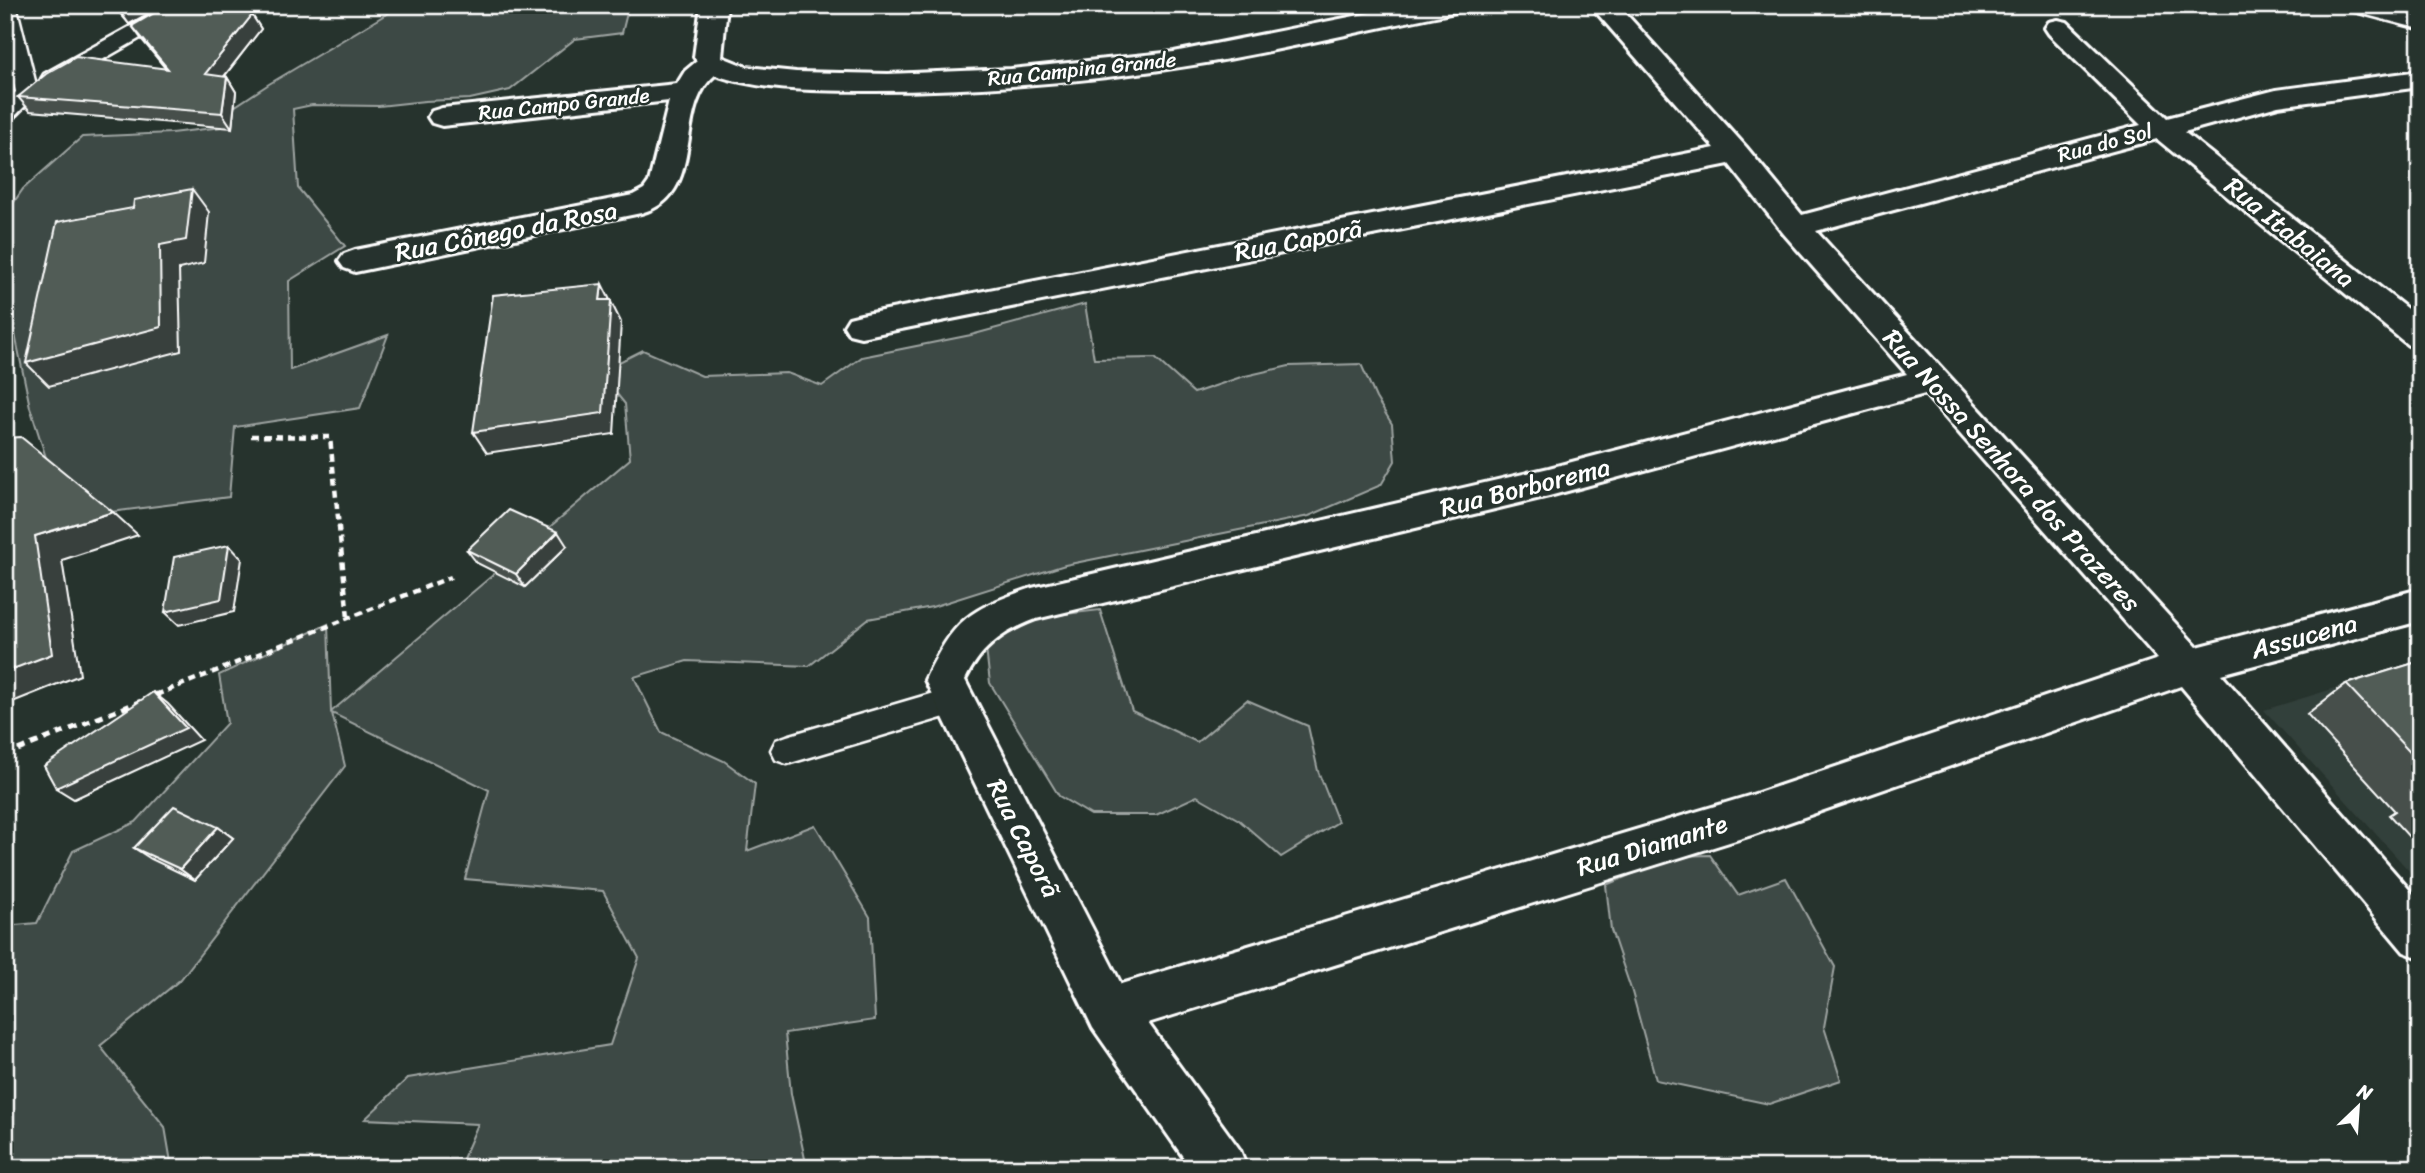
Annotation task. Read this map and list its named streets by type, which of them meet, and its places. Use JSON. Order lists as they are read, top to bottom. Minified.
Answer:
{"streets":{"street":["Rua Campina Grande","Rua Campo Grande","Rua do Sol","Rua Cônego da Rosa","Rua Itabaiana","Rua Caporã","Rua Nossa Senhora dos Prazeres","Rua Borborema","Assucena","Rua Diamante"]},"crossings":[["Rua Campo Grande","Rua Cônego da Rosa"],["Rua do Sol","Rua Itabaiana"],["Rua do Sol","Rua Nossa Senhora dos Prazeres"],["Rua Caporã","Rua Nossa Senhora dos Prazeres"],["Rua Caporã","Rua Borborema"],["Rua Caporã","Rua Diamante"],["Rua Nossa Senhora dos Prazeres","Rua Borborema"],["Rua Nossa Senhora dos Prazeres","Assucena"],["Rua Nossa Senhora dos Prazeres","Rua Diamante"],["Assucena","Rua Diamante"]],"north":"top right"}
